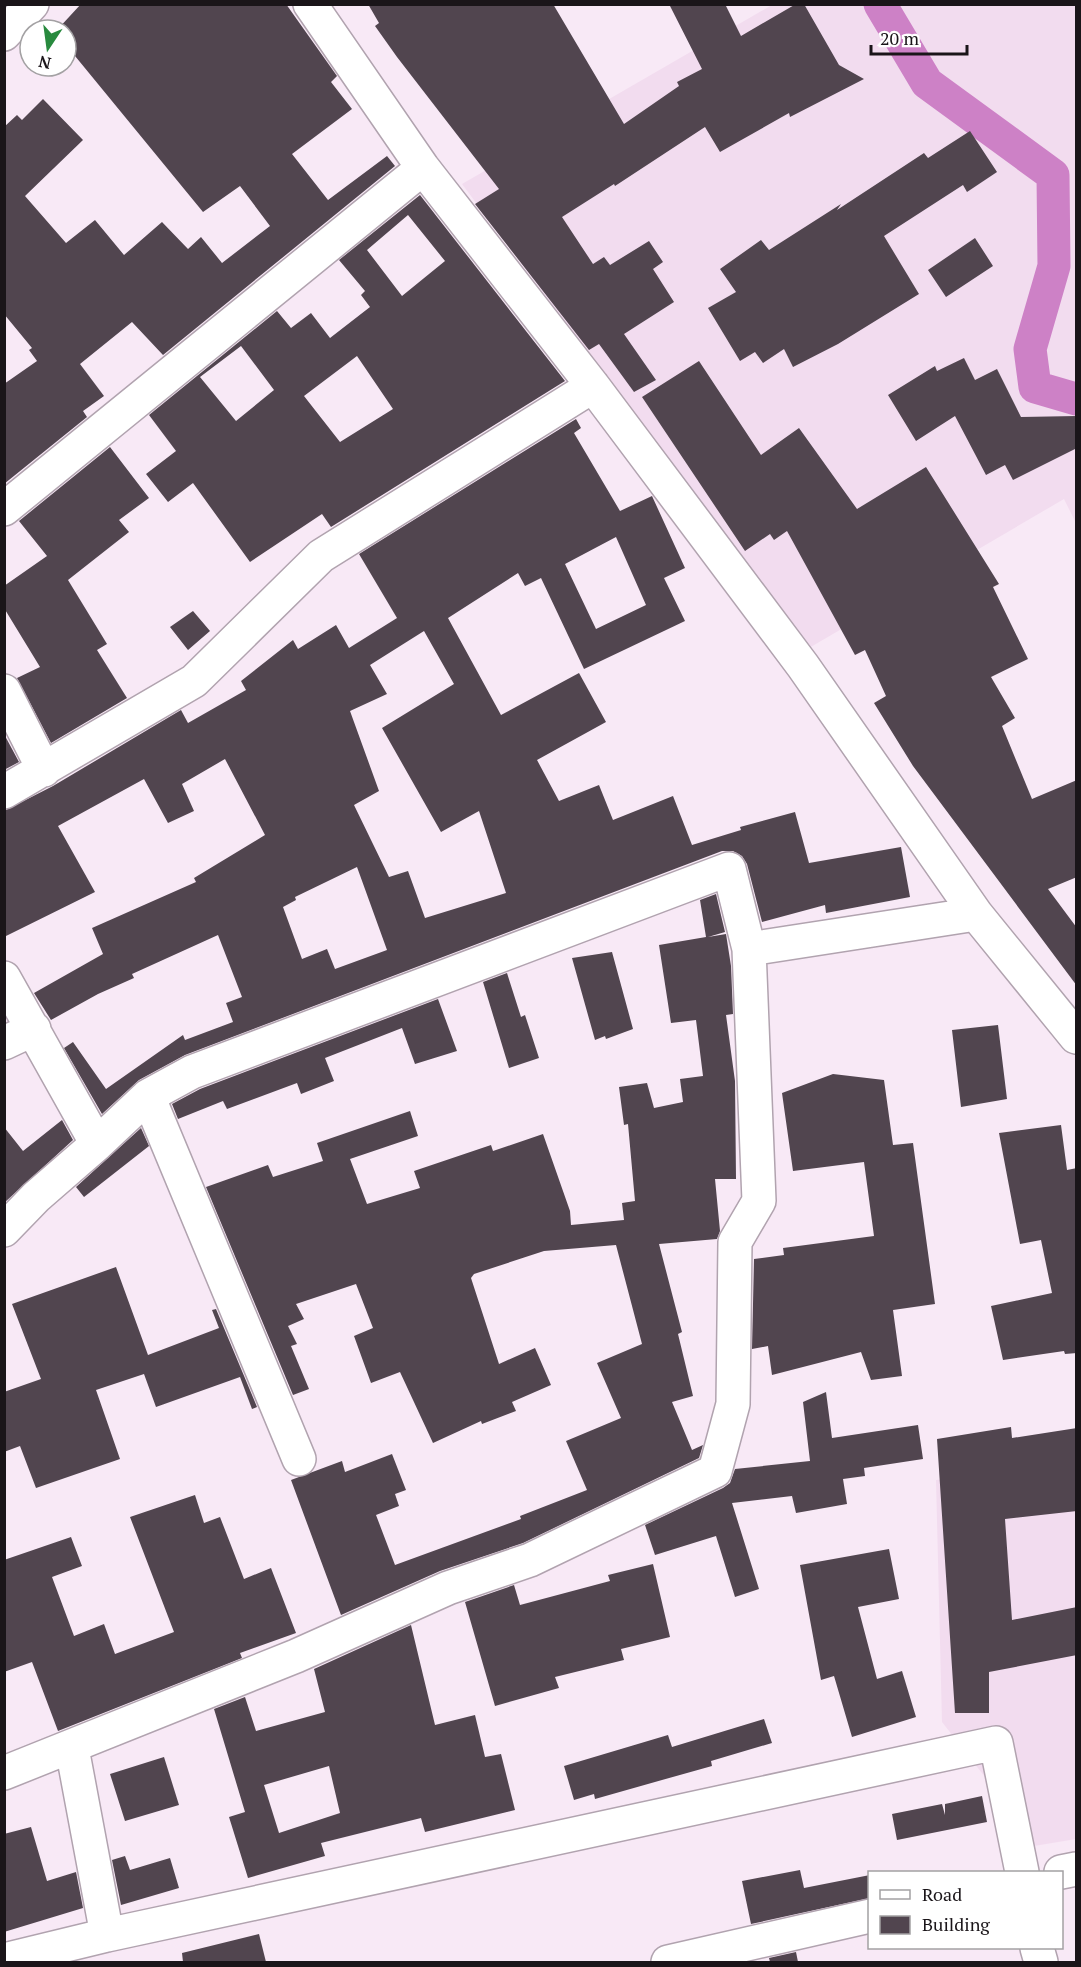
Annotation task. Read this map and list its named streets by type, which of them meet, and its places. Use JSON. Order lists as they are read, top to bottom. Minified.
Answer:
{"legend":["Road","Building"],"scale_bar":"20 m","north":"bottom"}
